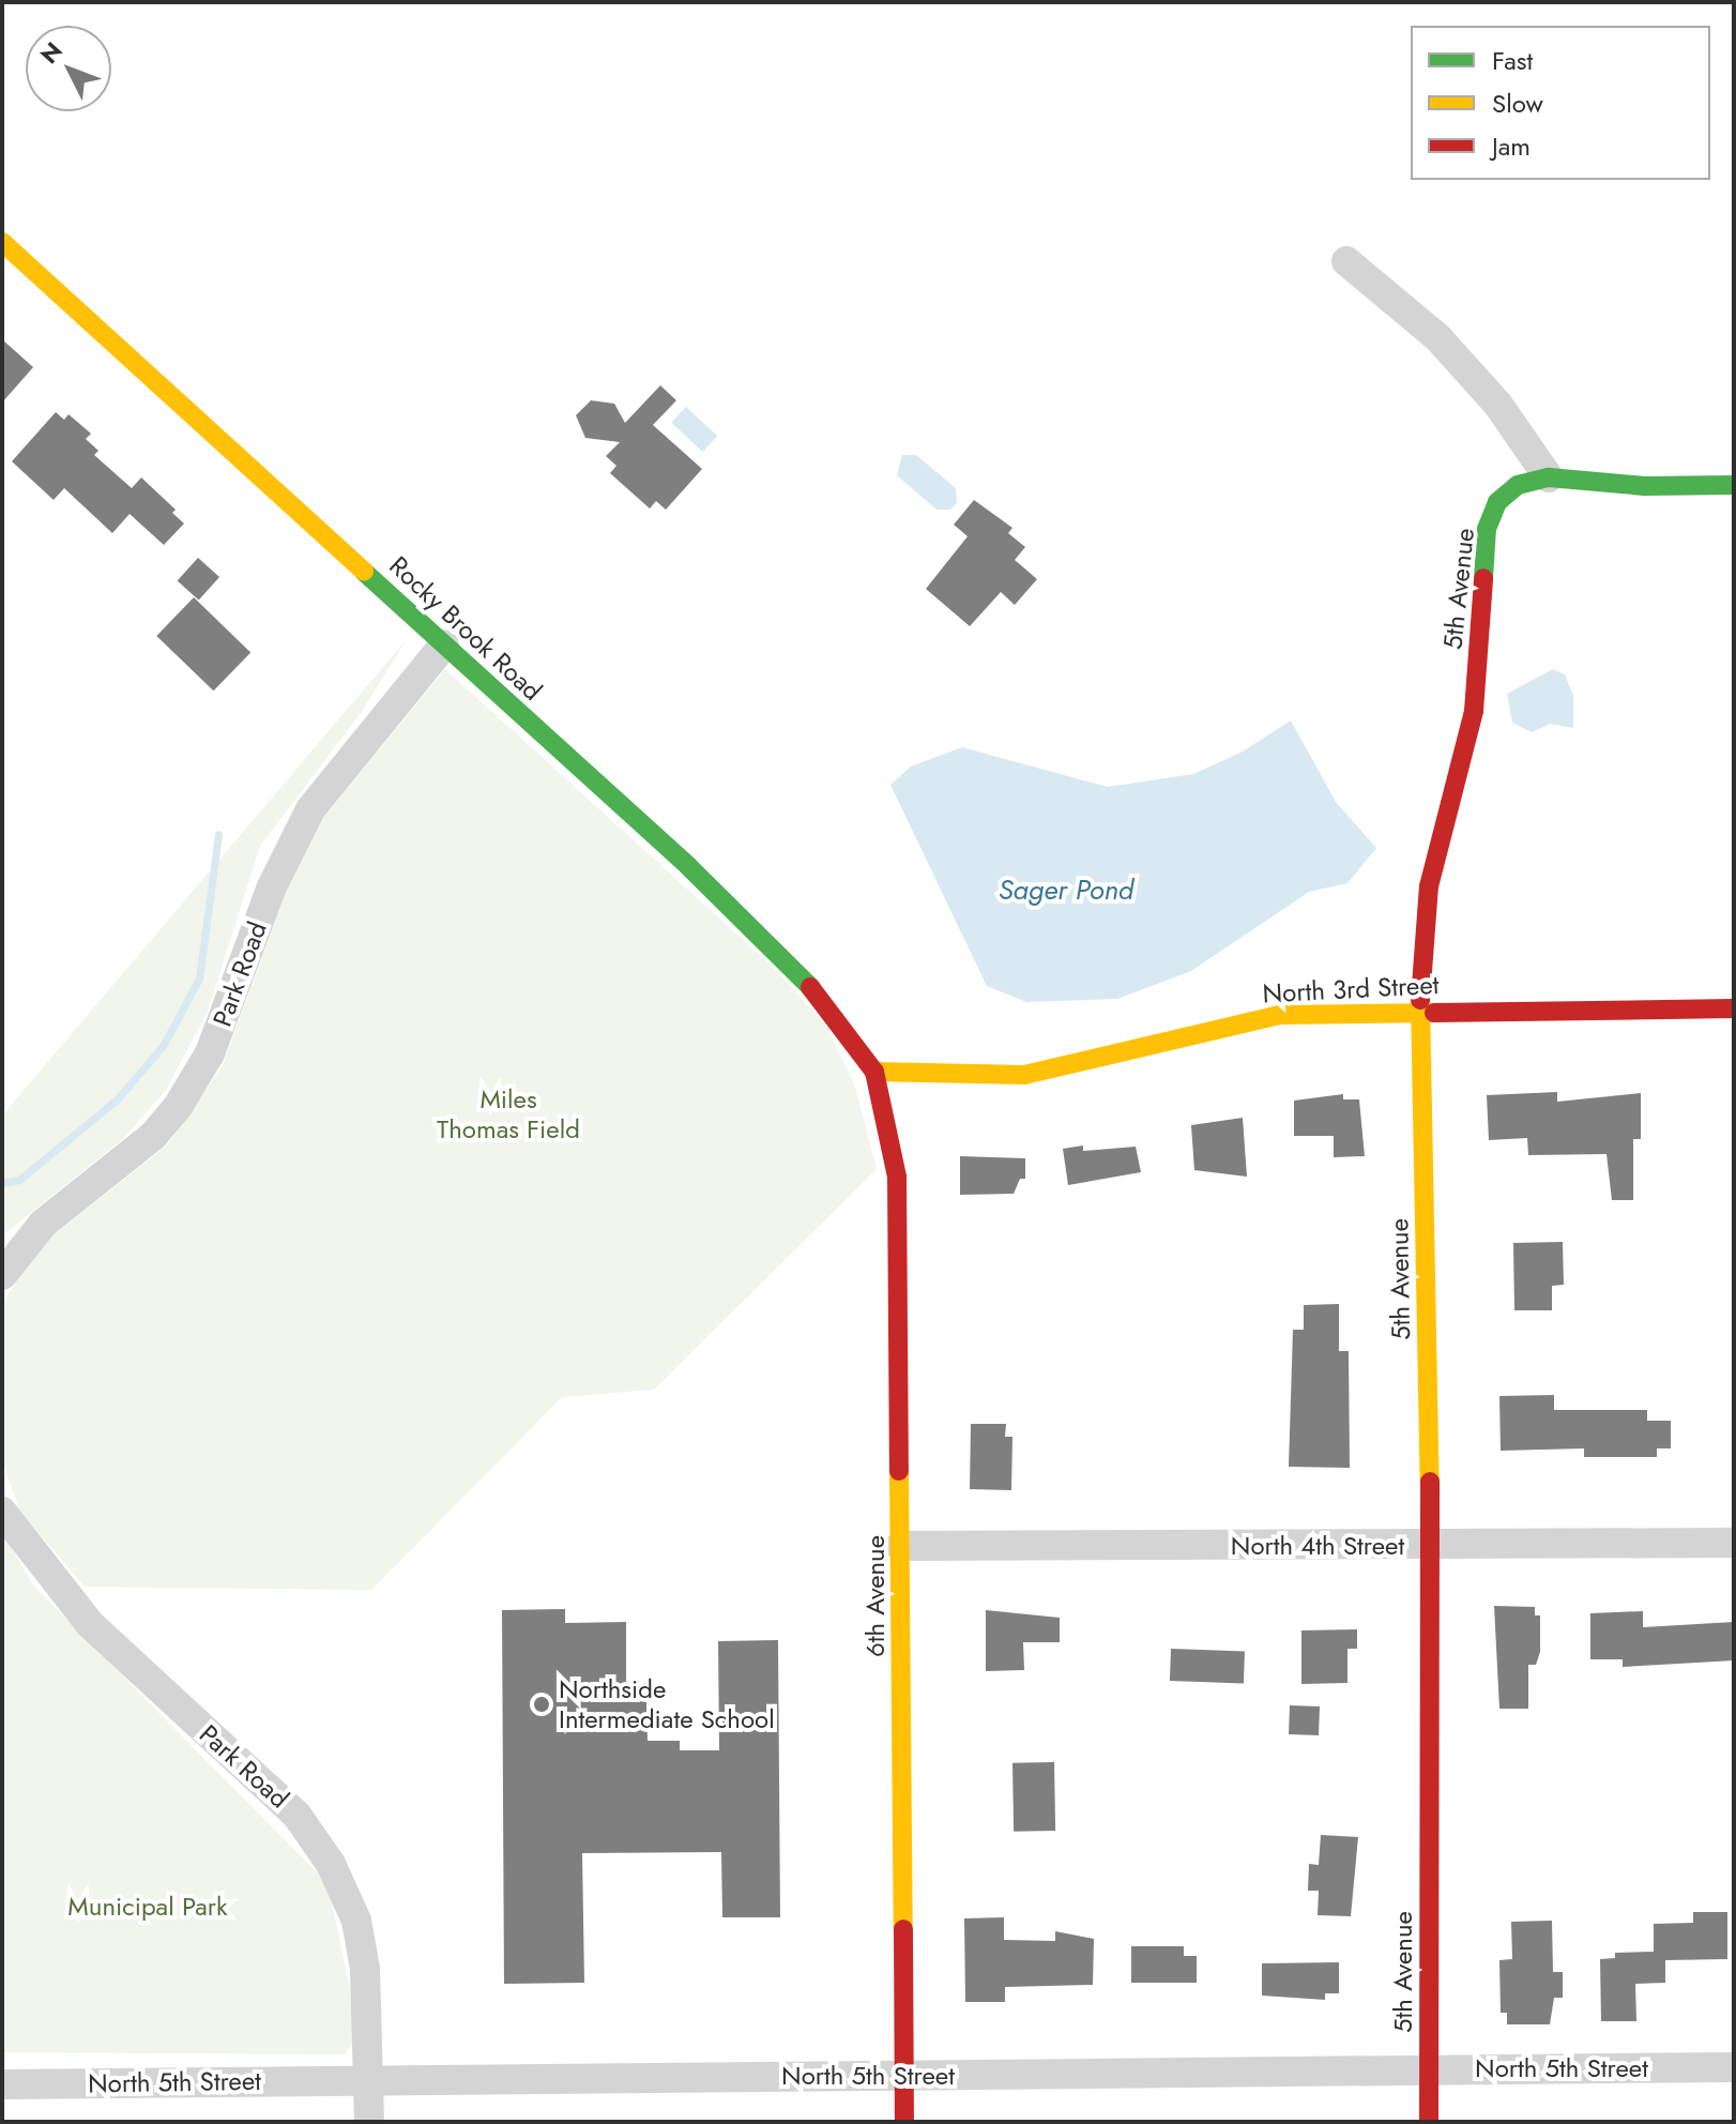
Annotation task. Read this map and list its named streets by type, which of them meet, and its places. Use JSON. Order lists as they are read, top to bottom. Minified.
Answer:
{"streets":{"street":["5th Avenue","Rocky Brook Road","Park Road","North 3rd Street","North 4th Street","6th Avenue","North 5th Street"]},"crossings":[["5th Avenue","North 3rd Street"],["5th Avenue","North 4th Street"],["5th Avenue","North 5th Street"],["Rocky Brook Road","Park Road"],["Rocky Brook Road","North 3rd Street"],["Rocky Brook Road","6th Avenue"],["Park Road","North 5th Street"],["North 3rd Street","6th Avenue"],["North 4th Street","6th Avenue"],["6th Avenue","North 5th Street"]],"water":["Sager Pond"],"parks":["Miles Thomas Field","Municipal Park"],"places":["Northside Intermediate School"],"legend":["Fast","Slow","Jam"],"north":"top left"}
